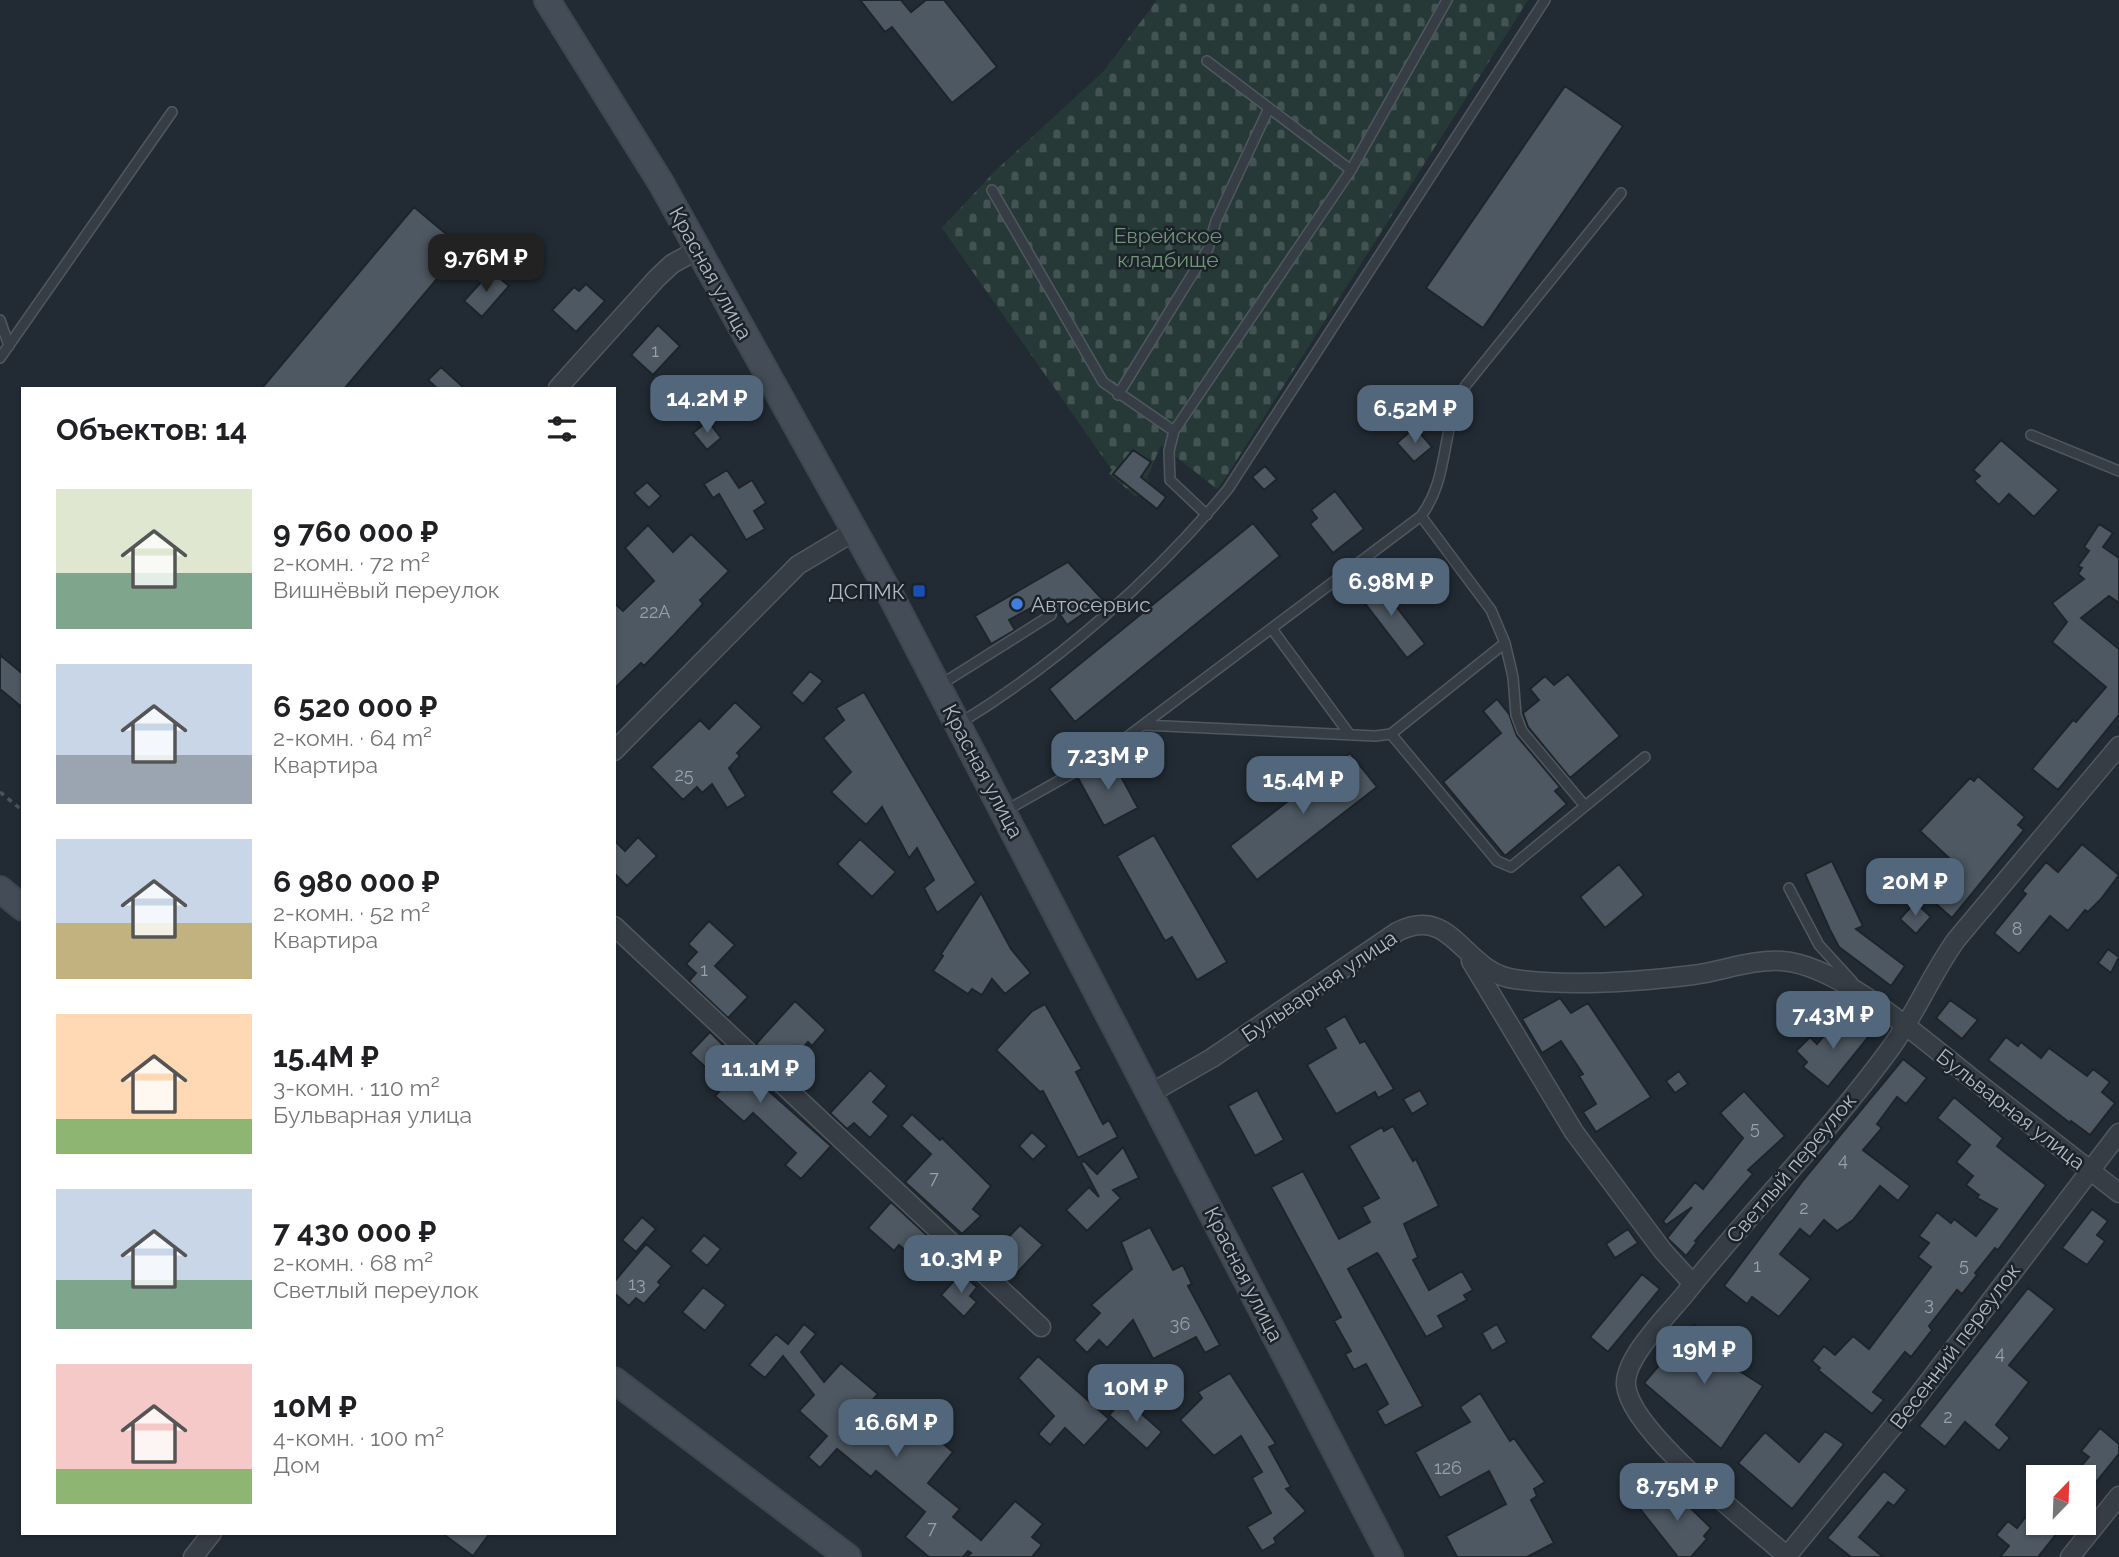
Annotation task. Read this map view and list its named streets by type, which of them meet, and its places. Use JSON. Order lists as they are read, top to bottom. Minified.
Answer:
{"streets":{"street":["Красная улица","Бульварная улица","Светлый переулок","Весенний переулок"]},"crossings":[["Красная улица","Бульварная улица"],["Бульварная улица","Светлый переулок"],["Бульварная улица","Весенний переулок"],["Светлый переулок","Весенний переулок"]],"parks":["Еврейское кладбище"],"places":{"transit":["ДСПМК"],"other":["Автосервис"]},"house_numbers":["1","22А","25","8","1","5","4","7","2","5","1","13","3","36","4","2","126","7"],"north":"top right","page":{"price":["9.76M ₽","14.2M ₽","6.52M ₽","6.98M ₽","7.23M ₽","15.4M ₽","20M ₽","7.43M ₽","11.1M ₽","10.3M ₽","19M ₽","10M ₽","16.6M ₽","8.75M ₽"],"heading":"Объектов: 14","list":[{"name":"9 760 000 ₽","note":"2-комн. · 72 m² · Вишнёвый переулок"},{"name":"6 520 000 ₽","note":"2-комн. · 64 m² · Квартира"},{"name":"6 980 000 ₽","note":"2-комн. · 52 m² · Квартира"},{"name":"15.4M ₽","note":"3-комн. · 110 m² · Бульварная улица"},{"name":"7 430 000 ₽","note":"2-комн. · 68 m² · Светлый переулок"},{"name":"10M ₽","note":"4-комн. · 100 m² · Дом"}]}}
